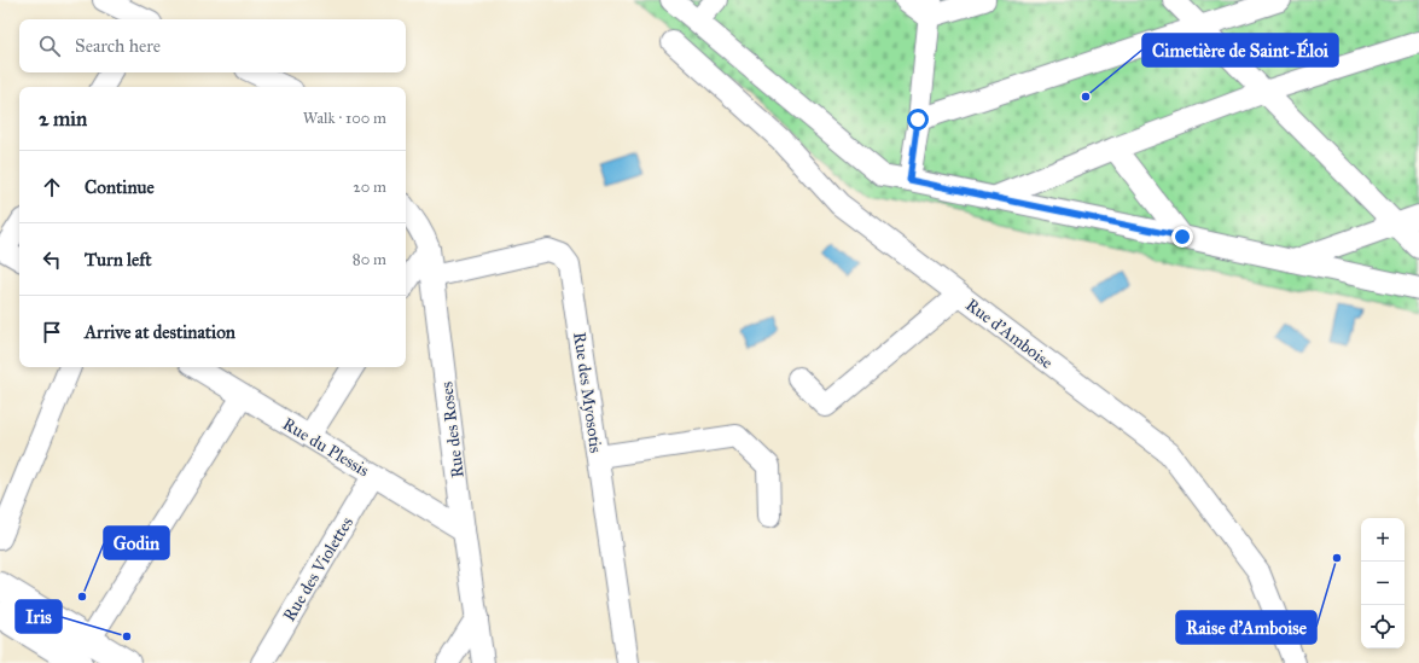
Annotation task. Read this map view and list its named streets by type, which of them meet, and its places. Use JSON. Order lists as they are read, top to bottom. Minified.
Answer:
{"streets":{"street":["Rue d'Amboise","Rue des Myosotis","Rue des Roses","Rue du Plessis","Rue des Violettes"]},"crossings":[["Rue des Myosotis","Rue des Roses"],["Rue des Roses","Rue du Plessis"],["Rue du Plessis","Rue des Violettes"]],"places":["Cimetière de Saint-Éloi","Raise d'Amboise","Godin","Iris"],"page":{"search":"Search here","heading":["2 min","Walk · 100 m"],"list":[["Continue","20 m"],["Turn left","80 m"],"Arrive at destination"],"map_buttons":["+","−"]}}
